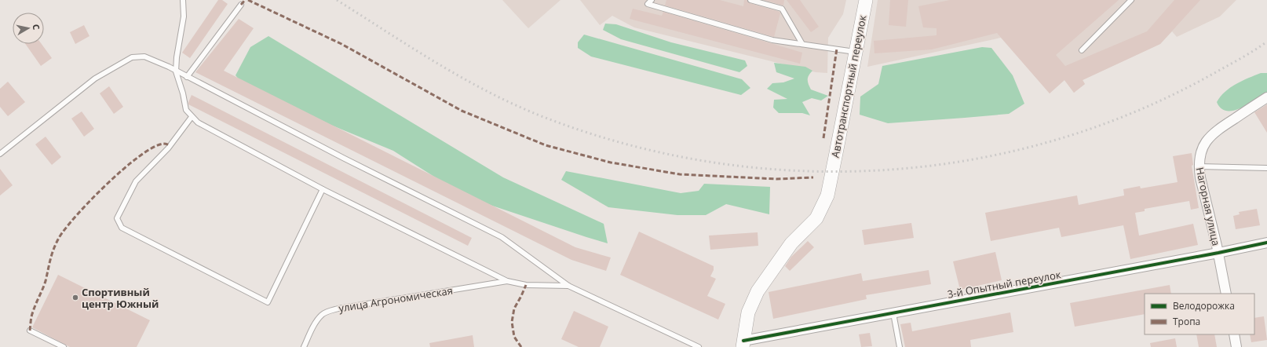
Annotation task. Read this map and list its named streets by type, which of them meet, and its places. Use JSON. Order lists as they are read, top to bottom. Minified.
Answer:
{"streets":{"main road":["Автотранспортный переулок"],"street":["Нагорная улица","3-й Опытный переулок"],"lane":["улица Агрономическая"]},"crossings":[["Автотранспортный переулок","3-й Опытный переулок"],["Нагорная улица","3-й Опытный переулок"]],"places":["Спортивный центр Южный"],"legend":["Велодорожка","Тропа"],"north":"right"}
